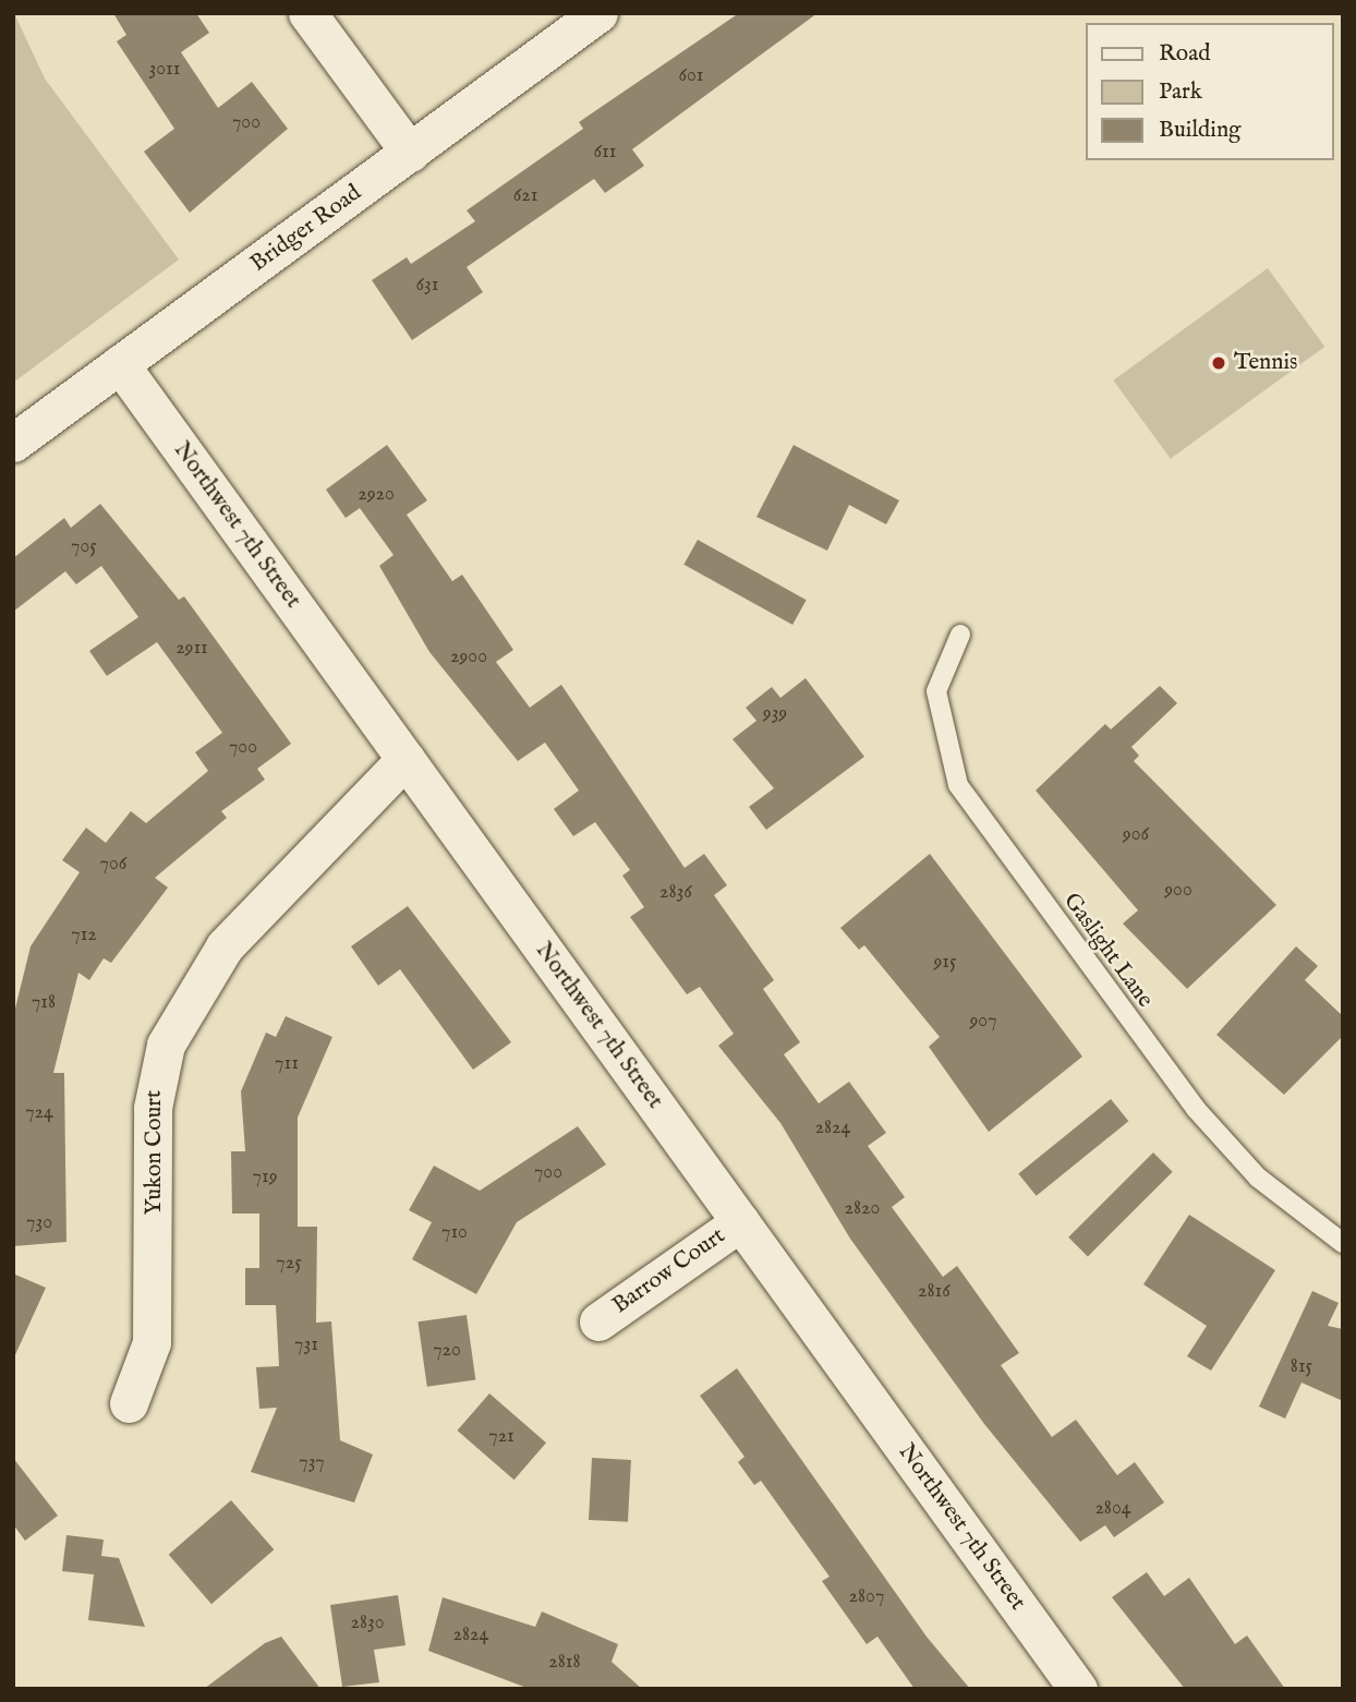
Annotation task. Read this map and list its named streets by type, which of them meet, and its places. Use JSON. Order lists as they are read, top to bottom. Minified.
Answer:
{"streets":{"street":["Bridger Road","Northwest 7th Street","Yukon Court","Barrow Court"],"lane":["Gaslight Lane"]},"crossings":[["Bridger Road","Northwest 7th Street"],["Northwest 7th Street","Yukon Court"],["Northwest 7th Street","Barrow Court"]],"places":["Tennis"],"house_numbers":["3011","601","700","611","621","631","2920","705","2911","2900","939","700","906","706","900","2836","712","915","718","907","711","724","2824","700","719","2820","730","710","725","2816","731","720","815","721","737","2804","2807","2830","2824","2818"],"legend":["Road","Park","Building"]}
